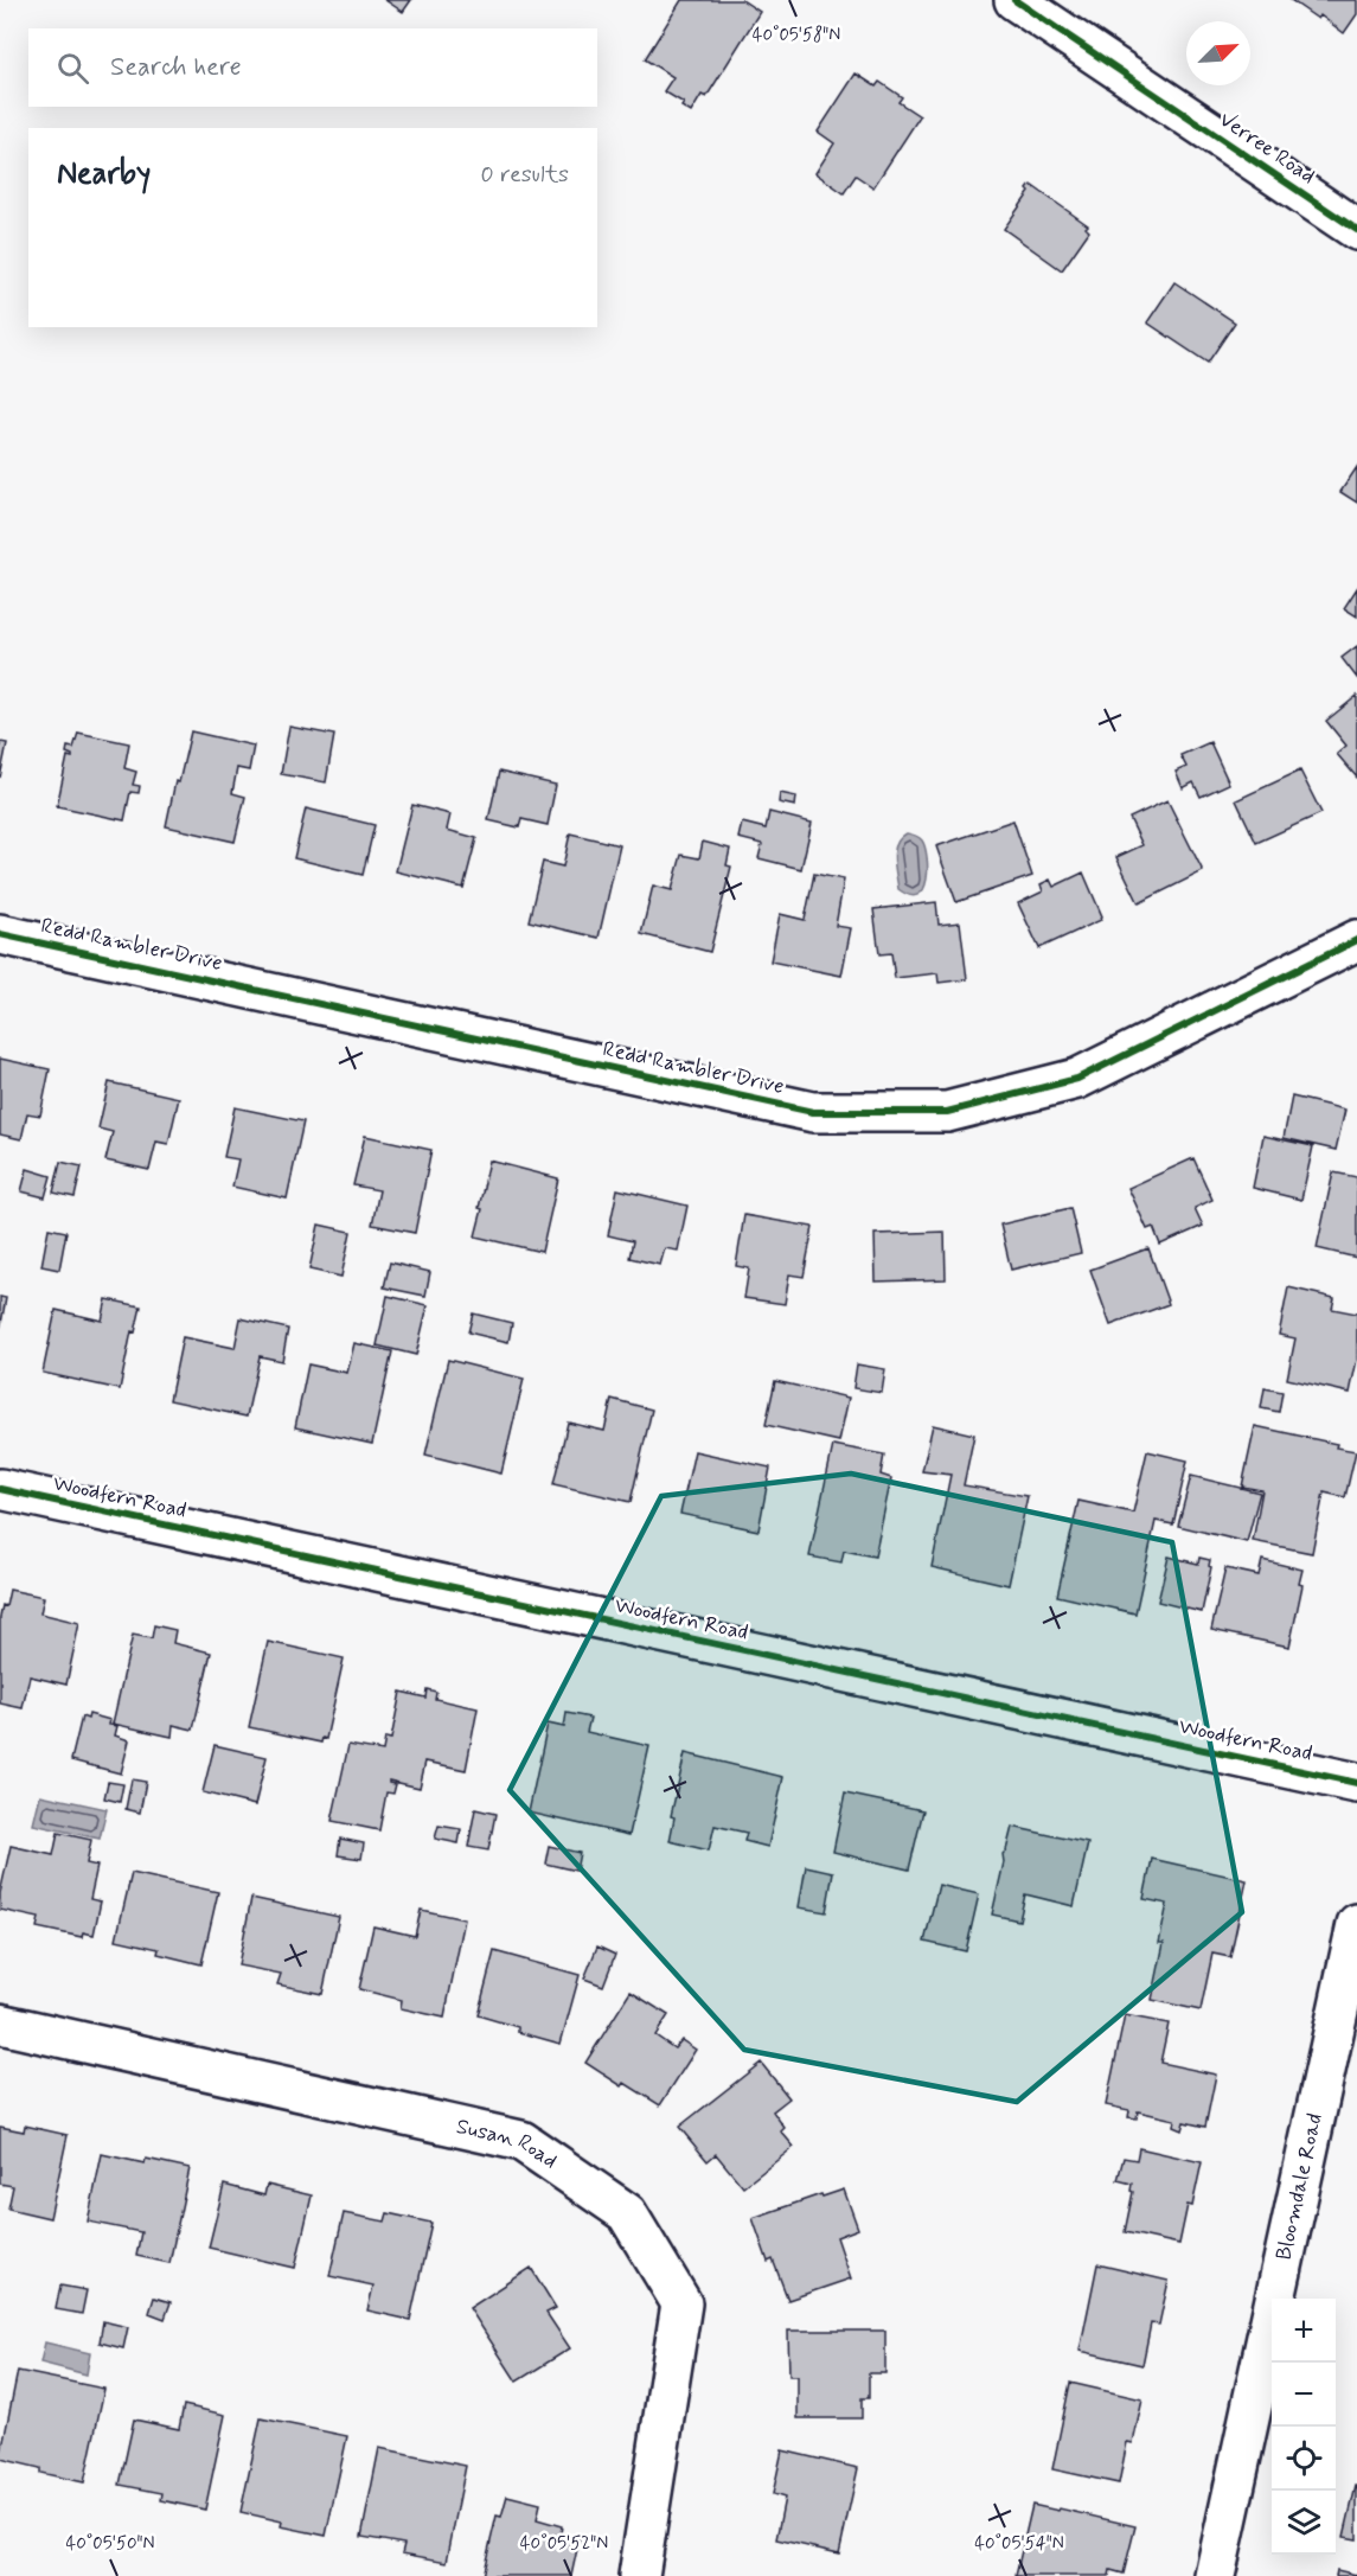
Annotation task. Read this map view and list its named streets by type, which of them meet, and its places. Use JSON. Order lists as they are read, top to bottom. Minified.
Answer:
{"streets":{"street":["Verree Road","Redd Rambler Drive","Woodfern Road","Susan Road","Bloomdale Road"]},"north":"top right","page":{"search":"Search here","heading":["Nearby","0 results"],"map_buttons":["+","−"]},"coordinates":["40°05'58\"N","40°05'50\"N","40°05'52\"N","40°05'54\"N"]}
